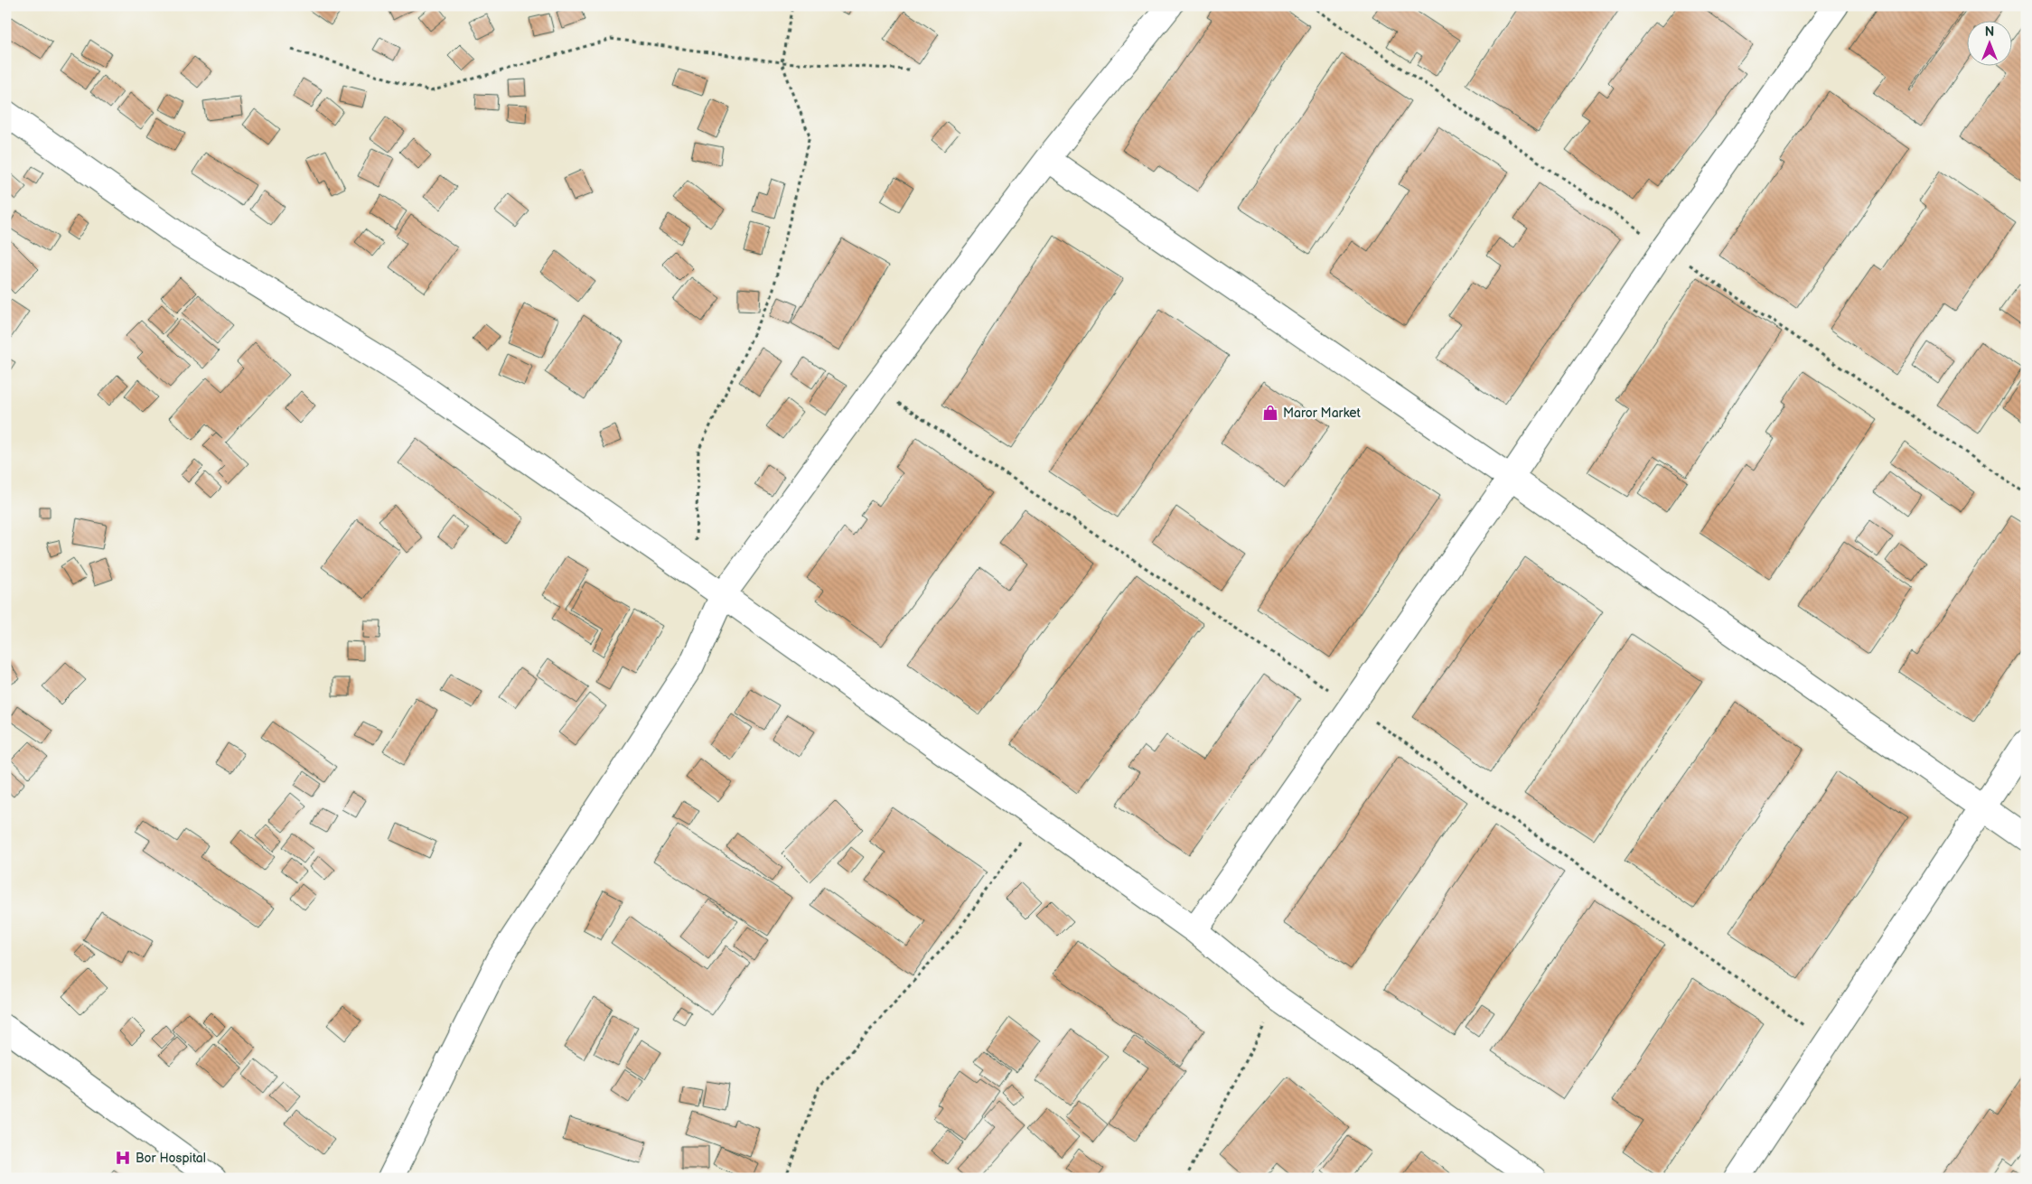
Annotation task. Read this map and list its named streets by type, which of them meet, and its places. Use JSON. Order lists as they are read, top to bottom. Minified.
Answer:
{"places":{"shop":["Maror Market"],"hospital":["Bor Hospital"]},"north":"top"}
